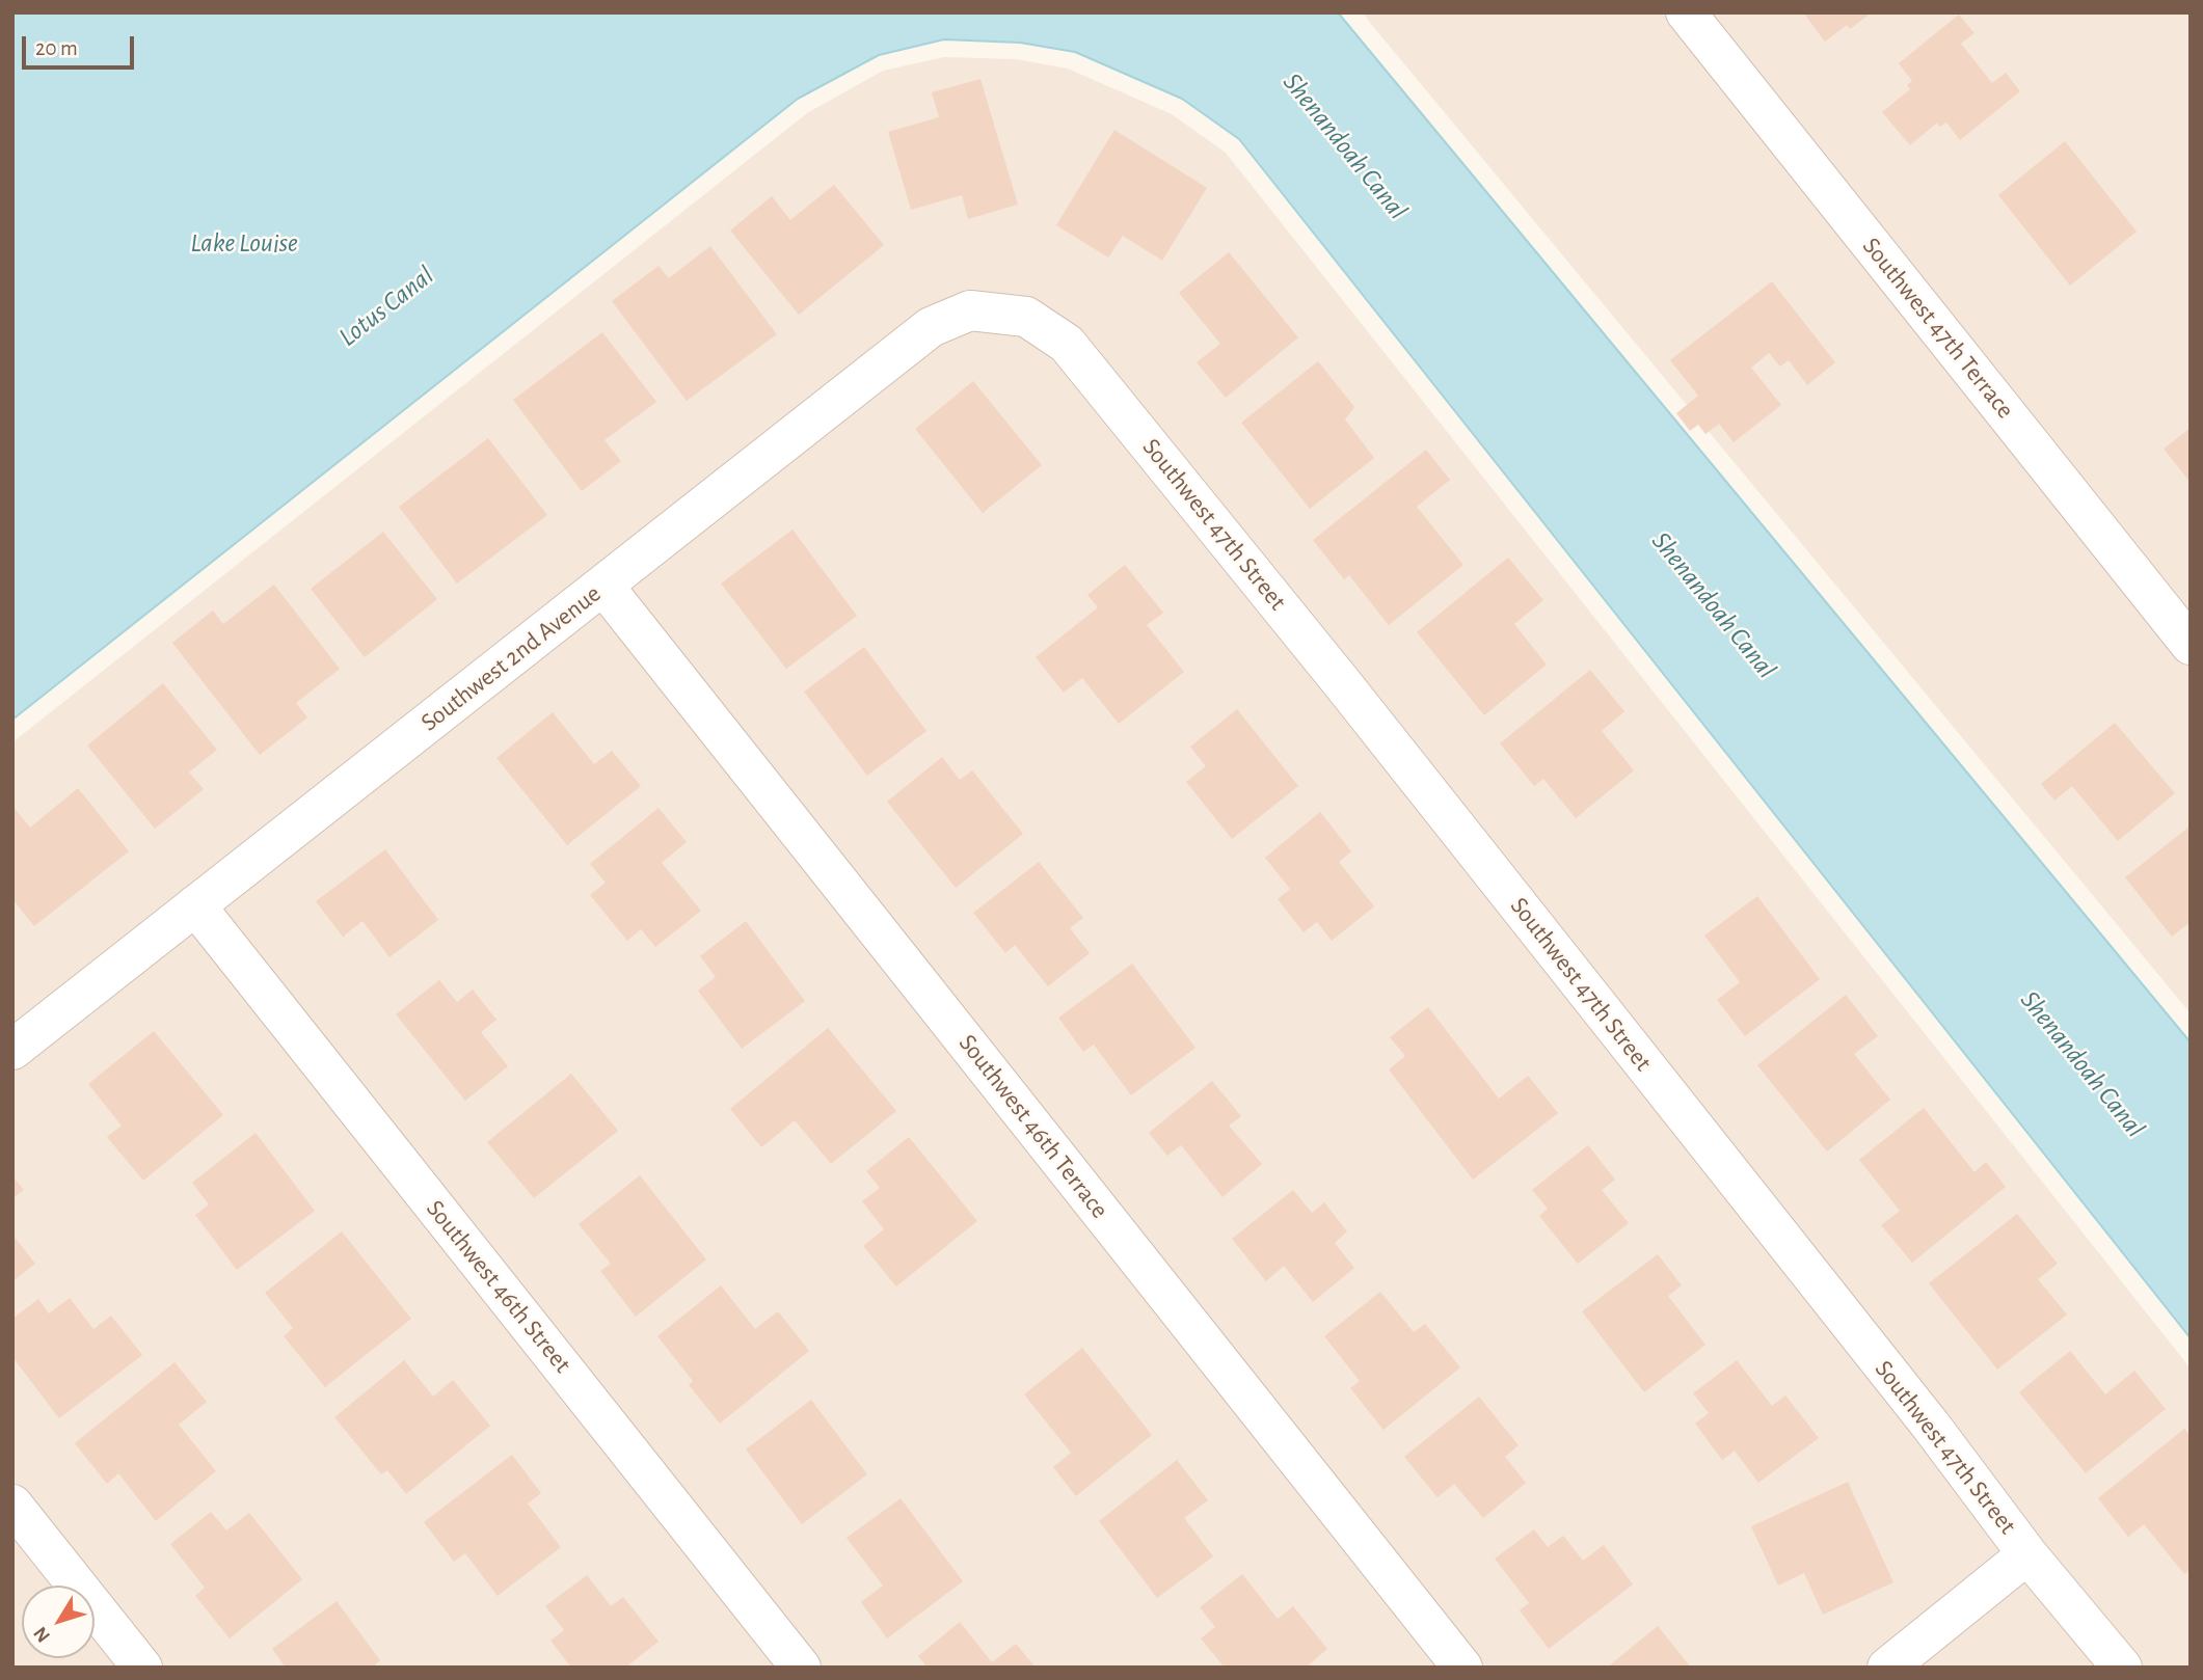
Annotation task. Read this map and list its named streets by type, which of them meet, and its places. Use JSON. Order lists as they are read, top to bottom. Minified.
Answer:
{"streets":{"street":["Southwest 47th Terrace","Southwest 47th Street","Southwest 2nd Avenue","Southwest 46th Terrace","Southwest 46th Street"]},"crossings":[["Southwest 47th Street","Southwest 2nd Avenue"],["Southwest 2nd Avenue","Southwest 46th Terrace"],["Southwest 2nd Avenue","Southwest 46th Street"]],"water":["Shenandoah Canal","Lake Louise","Lotus Canal"],"scale_bar":"20 m","north":"bottom left"}
